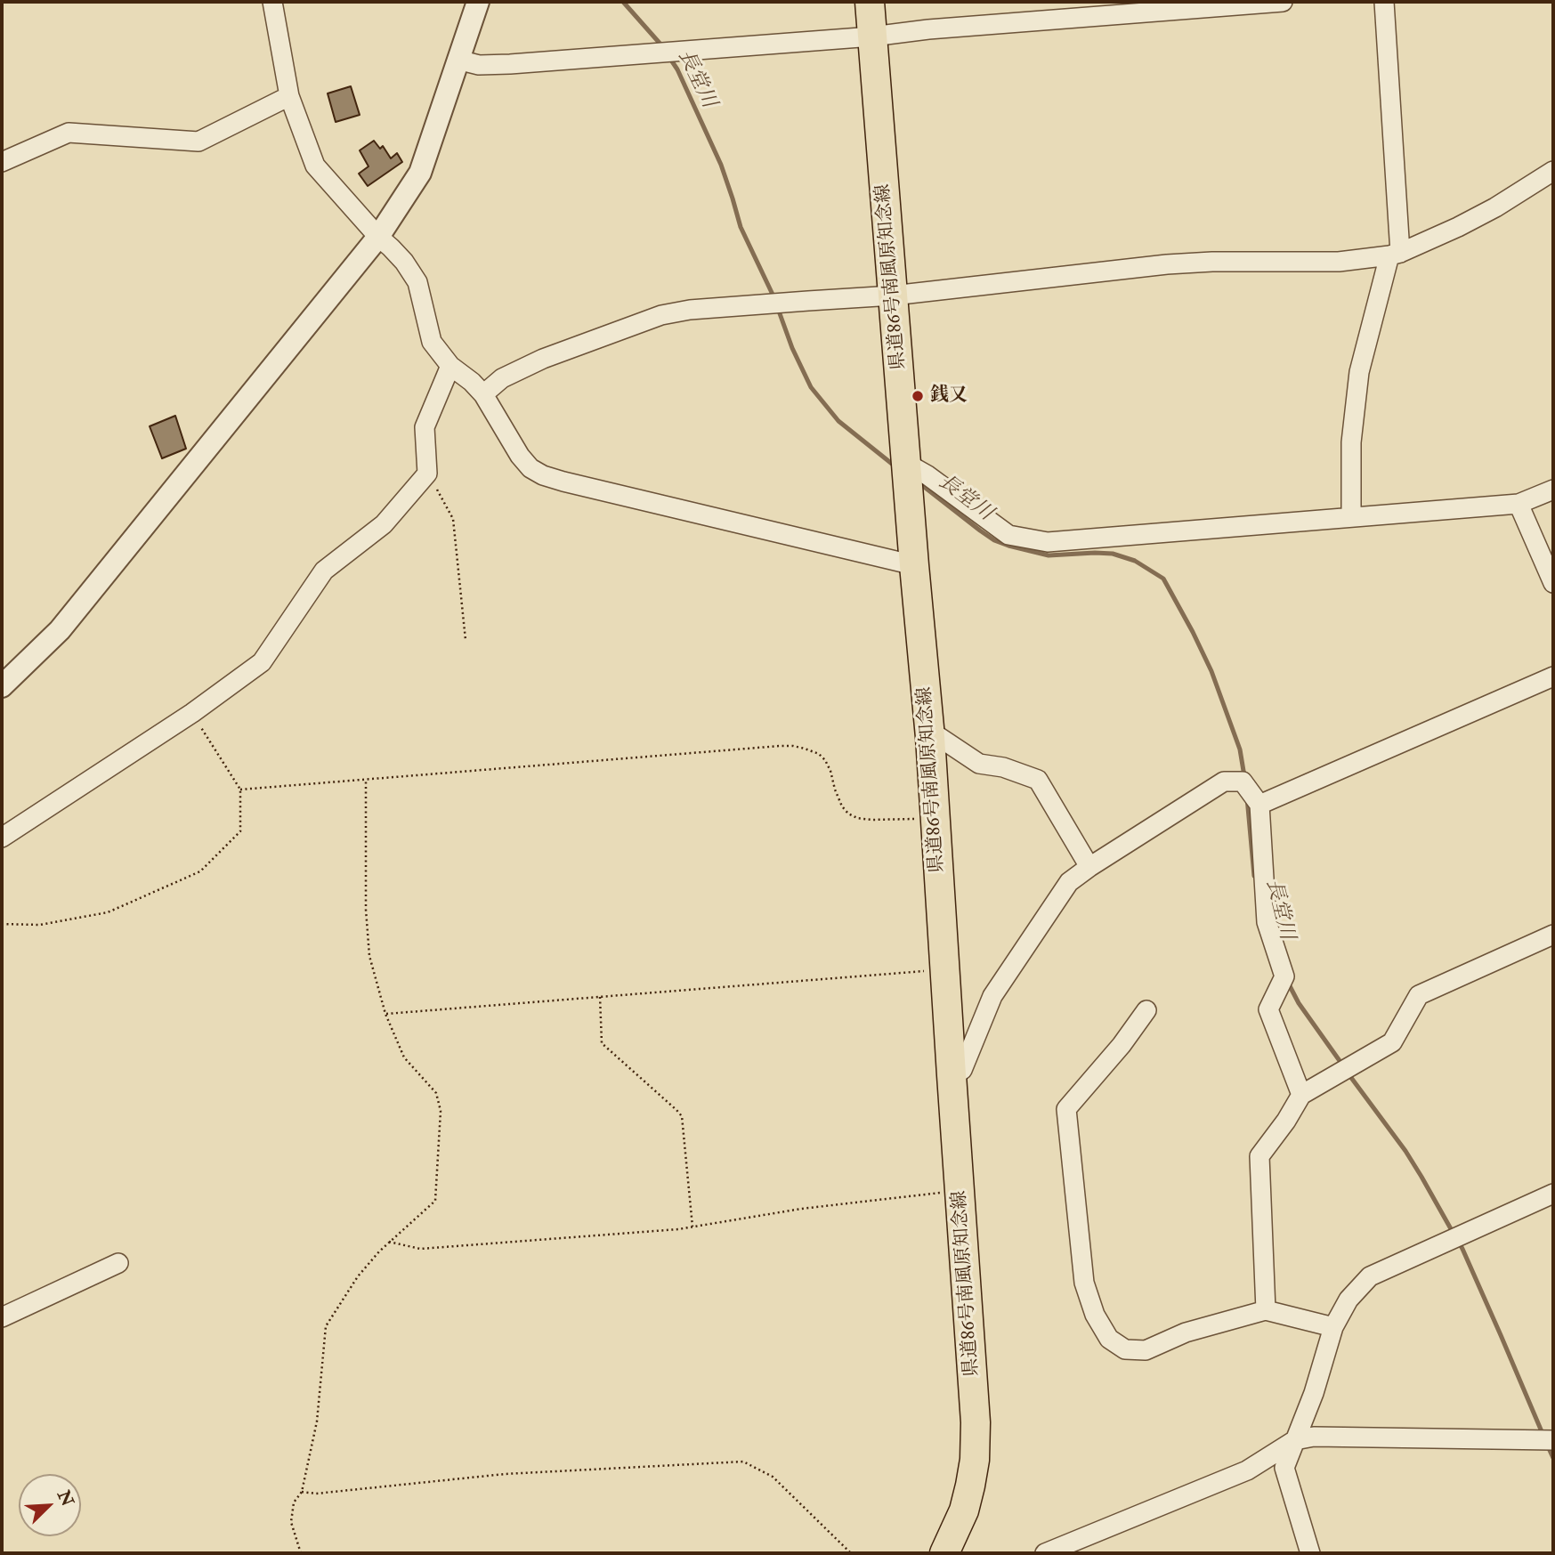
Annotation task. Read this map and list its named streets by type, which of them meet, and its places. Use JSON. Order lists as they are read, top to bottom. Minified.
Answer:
{"streets":{"main road":["県道86号南風原知念線"]},"water":["長堂川"],"places":["銭又"],"north":"top right"}
